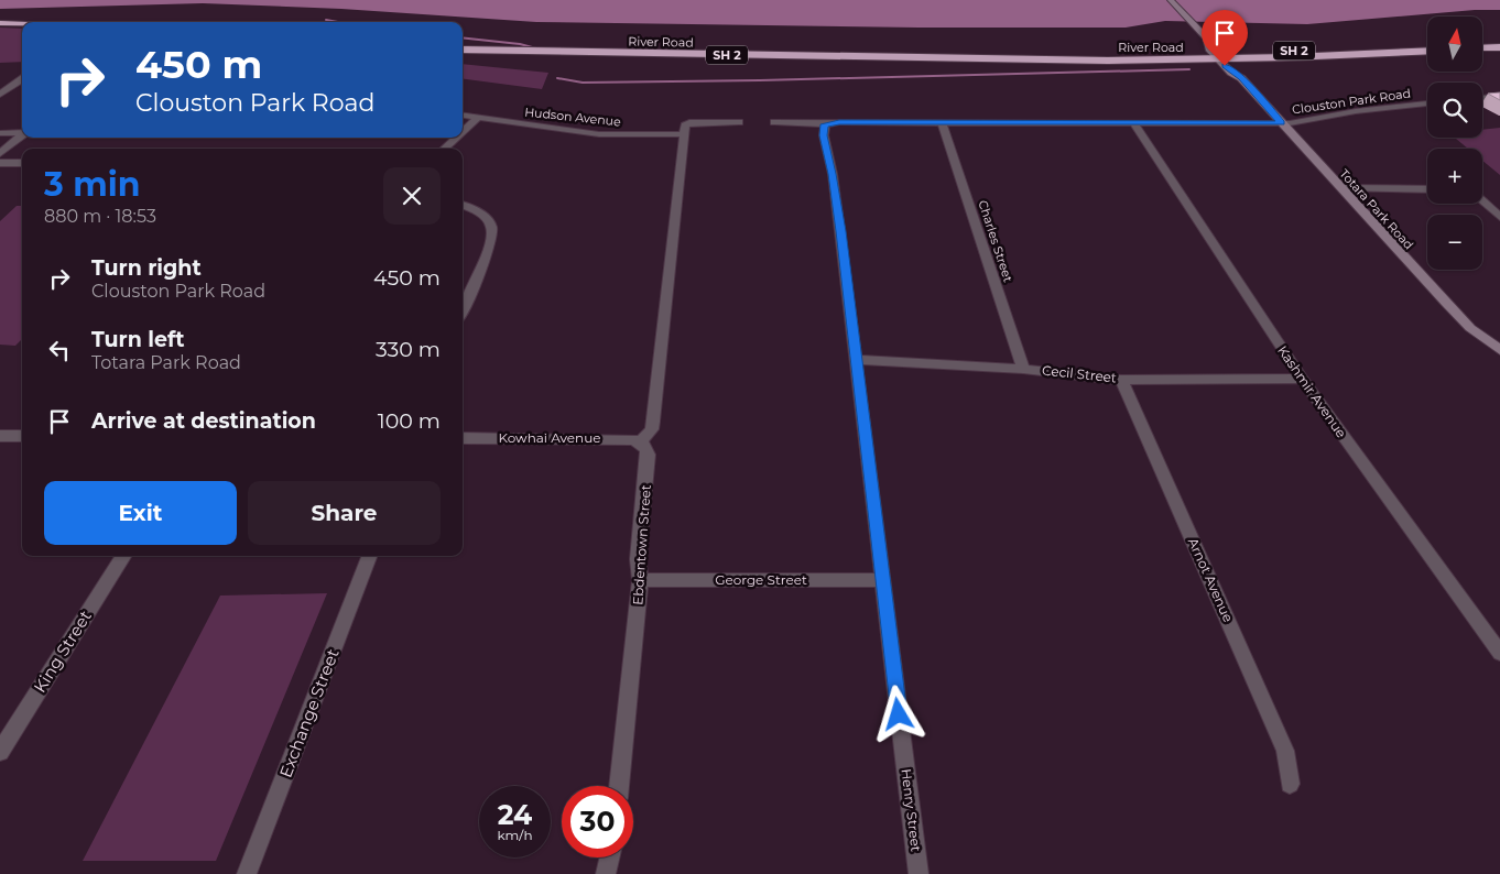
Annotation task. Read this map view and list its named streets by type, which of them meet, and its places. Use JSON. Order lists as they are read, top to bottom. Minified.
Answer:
{"streets":{"highway":["River Road","SH 2"],"street":["Clouston Park Road","Hudson Avenue","Totara Park Road","Charles Street","Cecil Street","Kashmir Avenue","Kowhai Avenue","Ebdentown Street","George Street","Arnot Avenue","King Street","Exchange Street","Henry Street"]},"crossings":[["River Road","Totara Park Road"],["Clouston Park Road","Totara Park Road"],["Clouston Park Road","Charles Street"],["Clouston Park Road","Kashmir Avenue"],["Clouston Park Road","Henry Street"],["Charles Street","Cecil Street"],["Cecil Street","Kashmir Avenue"],["Cecil Street","Arnot Avenue"],["Cecil Street","Henry Street"],["Kowhai Avenue","Ebdentown Street"],["Ebdentown Street","George Street"],["George Street","Henry Street"]],"north":"top","page":{"map_buttons":["+","−"],"turn":["450 m","Clouston Park Road"],"heading":["3 min","880 m · 18:53"],"list":[{"name":"Turn right","note":"Clouston Park Road","value":"450 m"},{"name":"Turn left","note":"Totara Park Road","value":"330 m"},{"name":"Arrive at destination","value":"100 m"}],"buttons":["Exit","Share"],"speed":"24 km/h","limit":"30"}}
